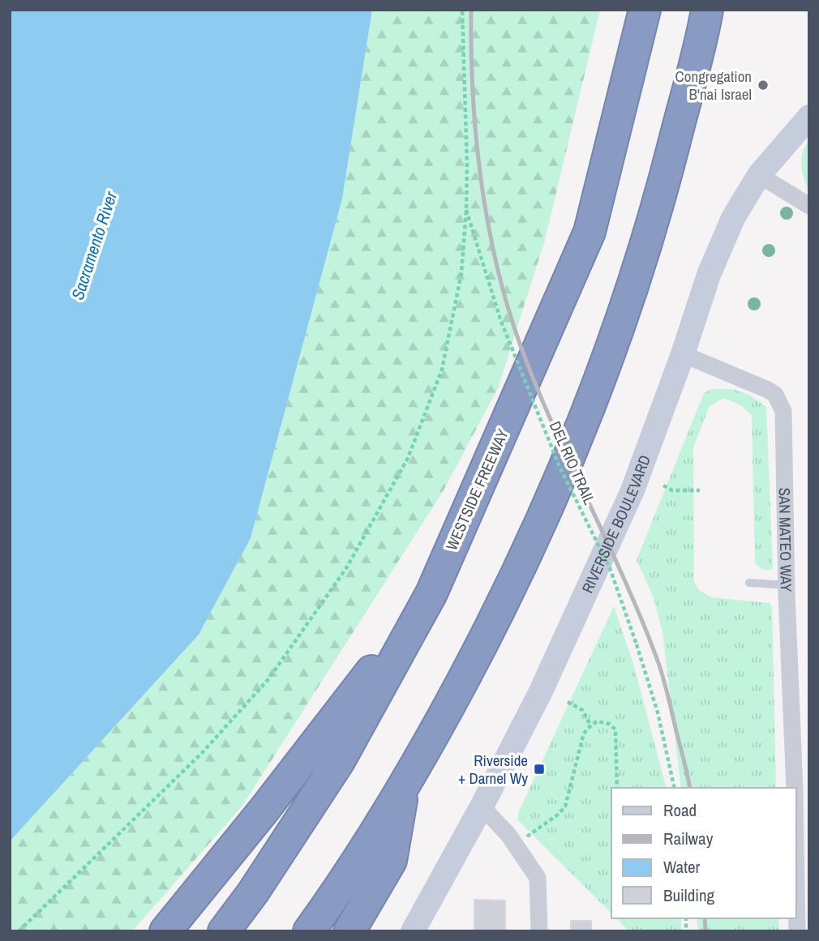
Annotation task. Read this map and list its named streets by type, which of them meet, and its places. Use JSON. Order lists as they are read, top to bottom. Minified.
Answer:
{"streets":{"highway":["WESTSIDE FREEWAY"],"main road":["RIVERSIDE BOULEVARD"],"street":["SAN MATEO WAY"],"path":["DEL RIO TRAIL"]},"crossings":[["RIVERSIDE BOULEVARD","SAN MATEO WAY"]],"water":["Sacramento River"],"places":{"other":["Congregation B'nai Israel"],"transit":["Riverside + Darnel Wy"]},"legend":["Road","Railway","Water","Building"]}
